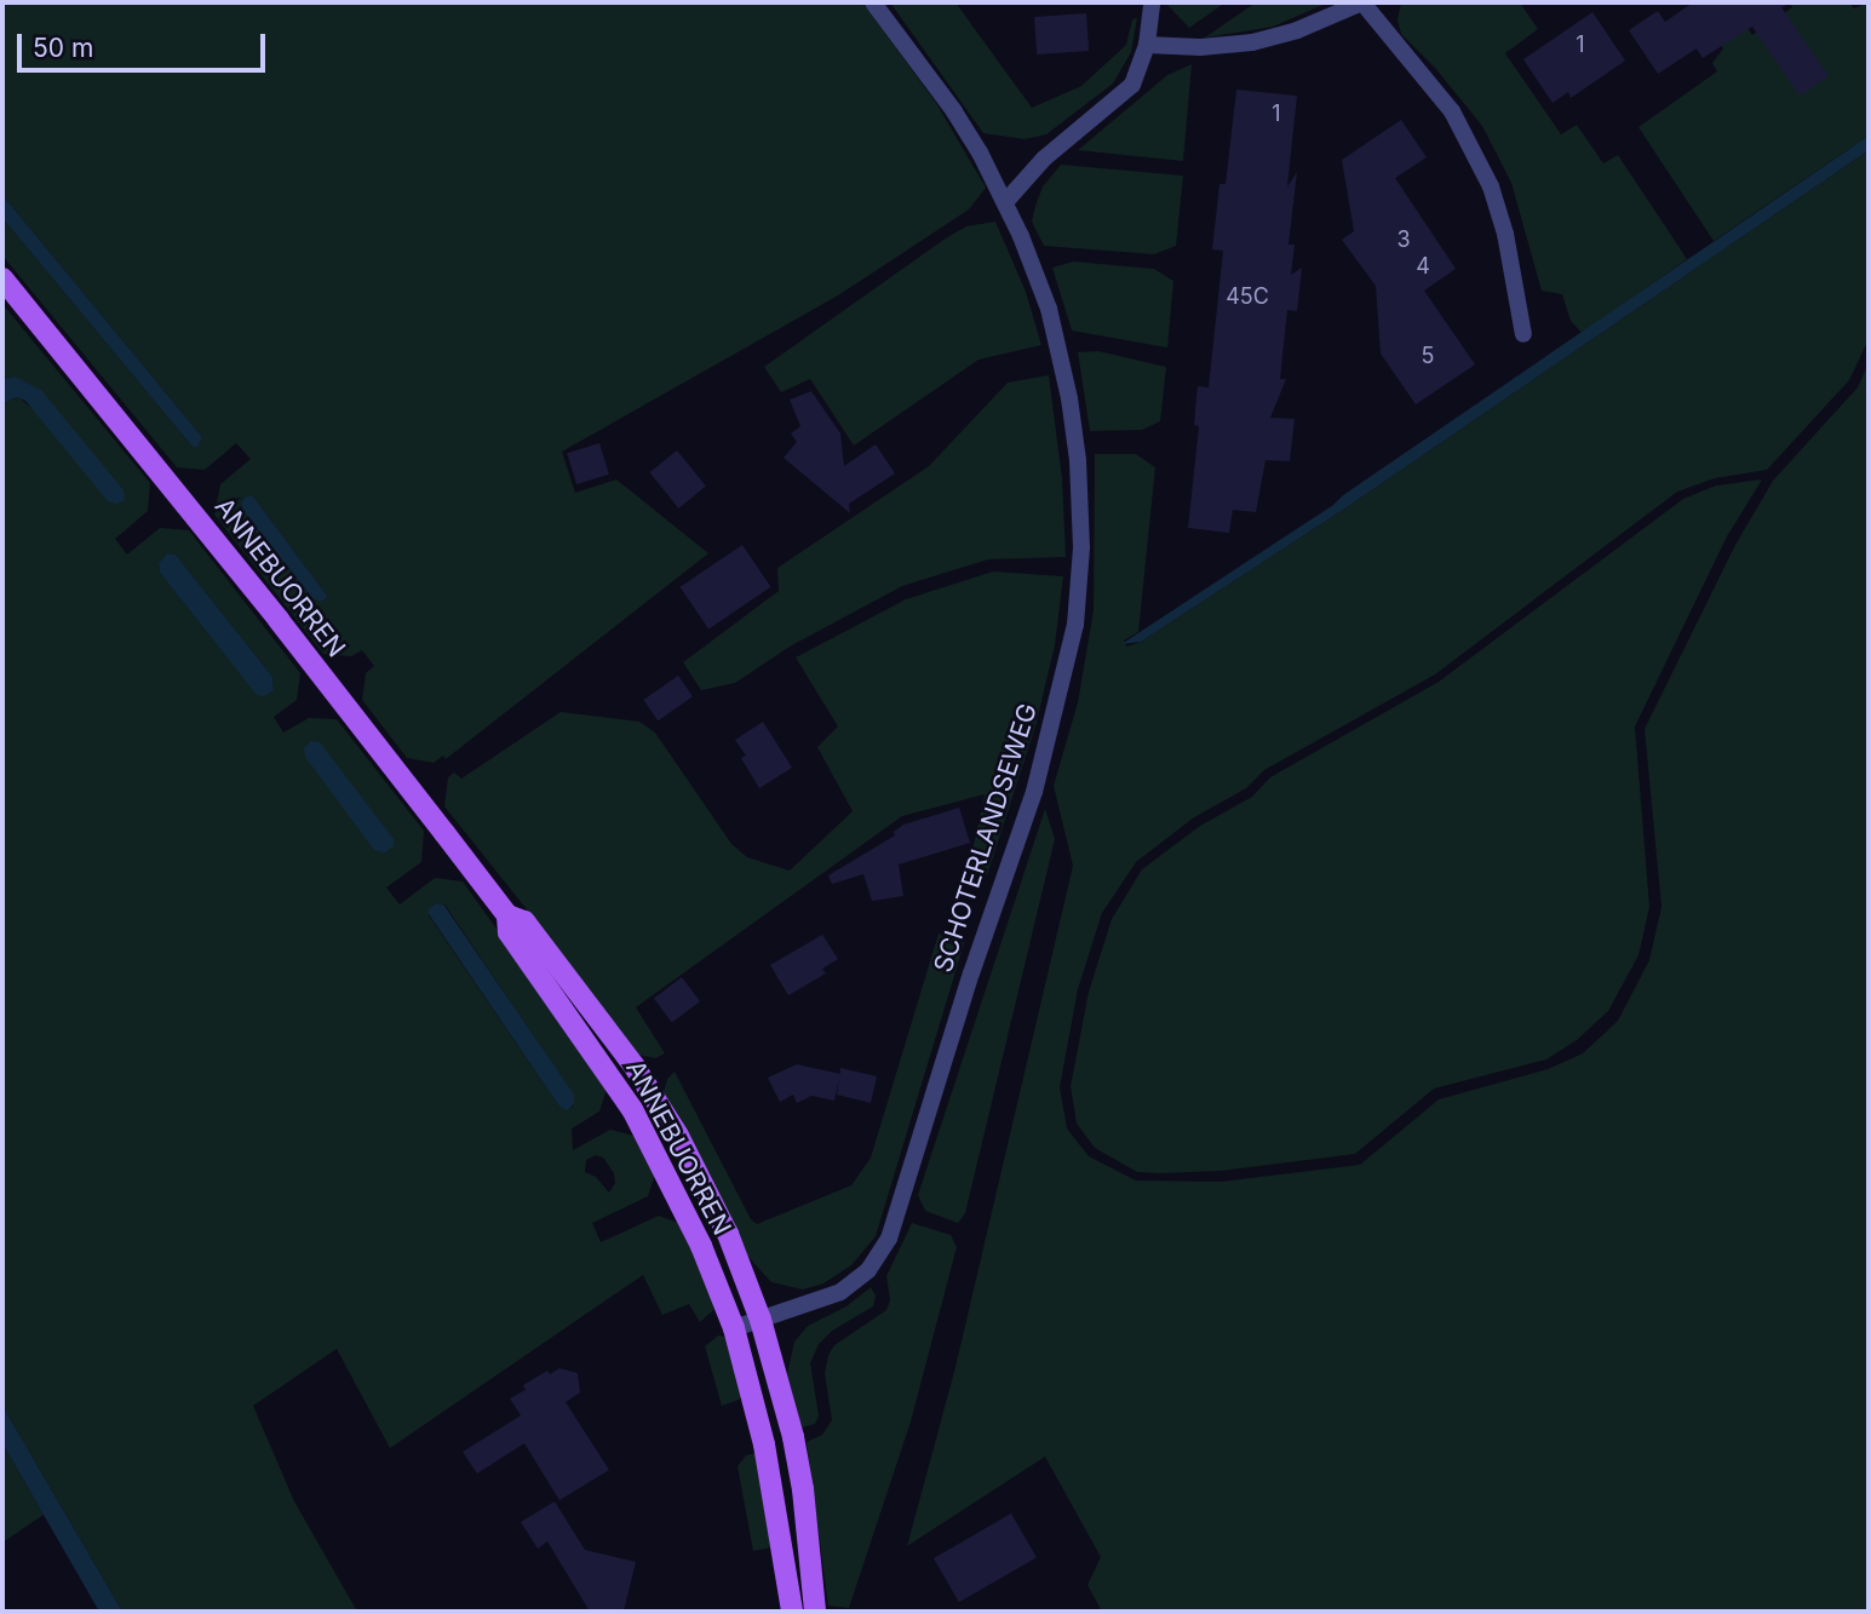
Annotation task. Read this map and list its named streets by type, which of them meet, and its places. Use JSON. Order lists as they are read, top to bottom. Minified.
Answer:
{"streets":{"main road":["ANNEBUORREN"],"street":["SCHOTERLANDSEWEG"]},"crossings":[["ANNEBUORREN","SCHOTERLANDSEWEG"]],"house_numbers":["1","1","3","4","45C","5"],"scale_bar":"50 m"}
